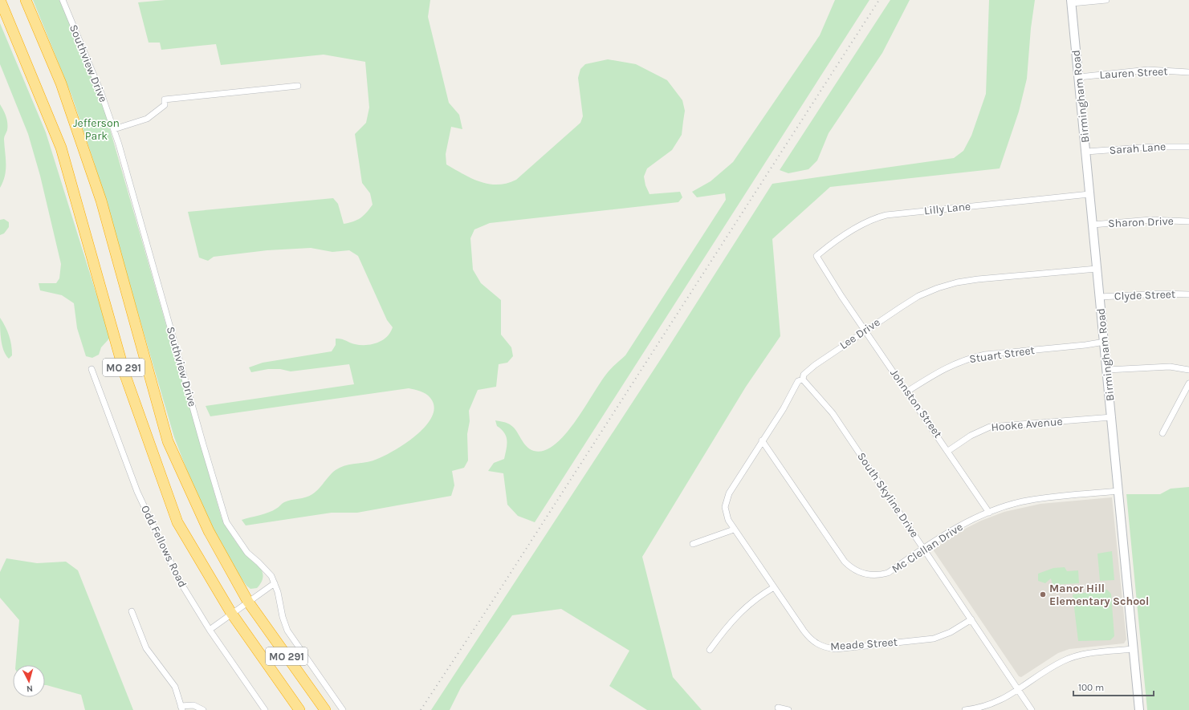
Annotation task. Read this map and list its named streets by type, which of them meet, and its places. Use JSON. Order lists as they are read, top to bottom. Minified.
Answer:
{"streets":{"highway":["MO 291"],"street":["Southview Drive","Lauren Street","Birmingham Road","Sarah Lane","Lilly Lane","Sharon Drive","Clyde Street","Lee Drive","Stuart Street","Johnston Street","Hooke Avenue","South Skyline Drive","Odd Fellows Road","Mc Clellan Drive","Meade Street"]},"crossings":[["Lauren Street","Birmingham Road"],["Birmingham Road","Sarah Lane"],["Birmingham Road","Lilly Lane"],["Birmingham Road","Sharon Drive"],["Birmingham Road","Clyde Street"],["Birmingham Road","Lee Drive"],["Birmingham Road","Stuart Street"],["Birmingham Road","Hooke Avenue"],["Birmingham Road","Mc Clellan Drive"],["Lilly Lane","Johnston Street"],["Lee Drive","Johnston Street"],["Lee Drive","South Skyline Drive"],["Lee Drive","Mc Clellan Drive"],["Lee Drive","Meade Street"],["Stuart Street","Johnston Street"],["Johnston Street","Hooke Avenue"],["Johnston Street","Mc Clellan Drive"],["South Skyline Drive","Mc Clellan Drive"],["South Skyline Drive","Meade Street"]],"parks":["Jefferson Park"],"places":["Manor Hill Elementary School"],"scale_bar":"100 m","north":"bottom"}
